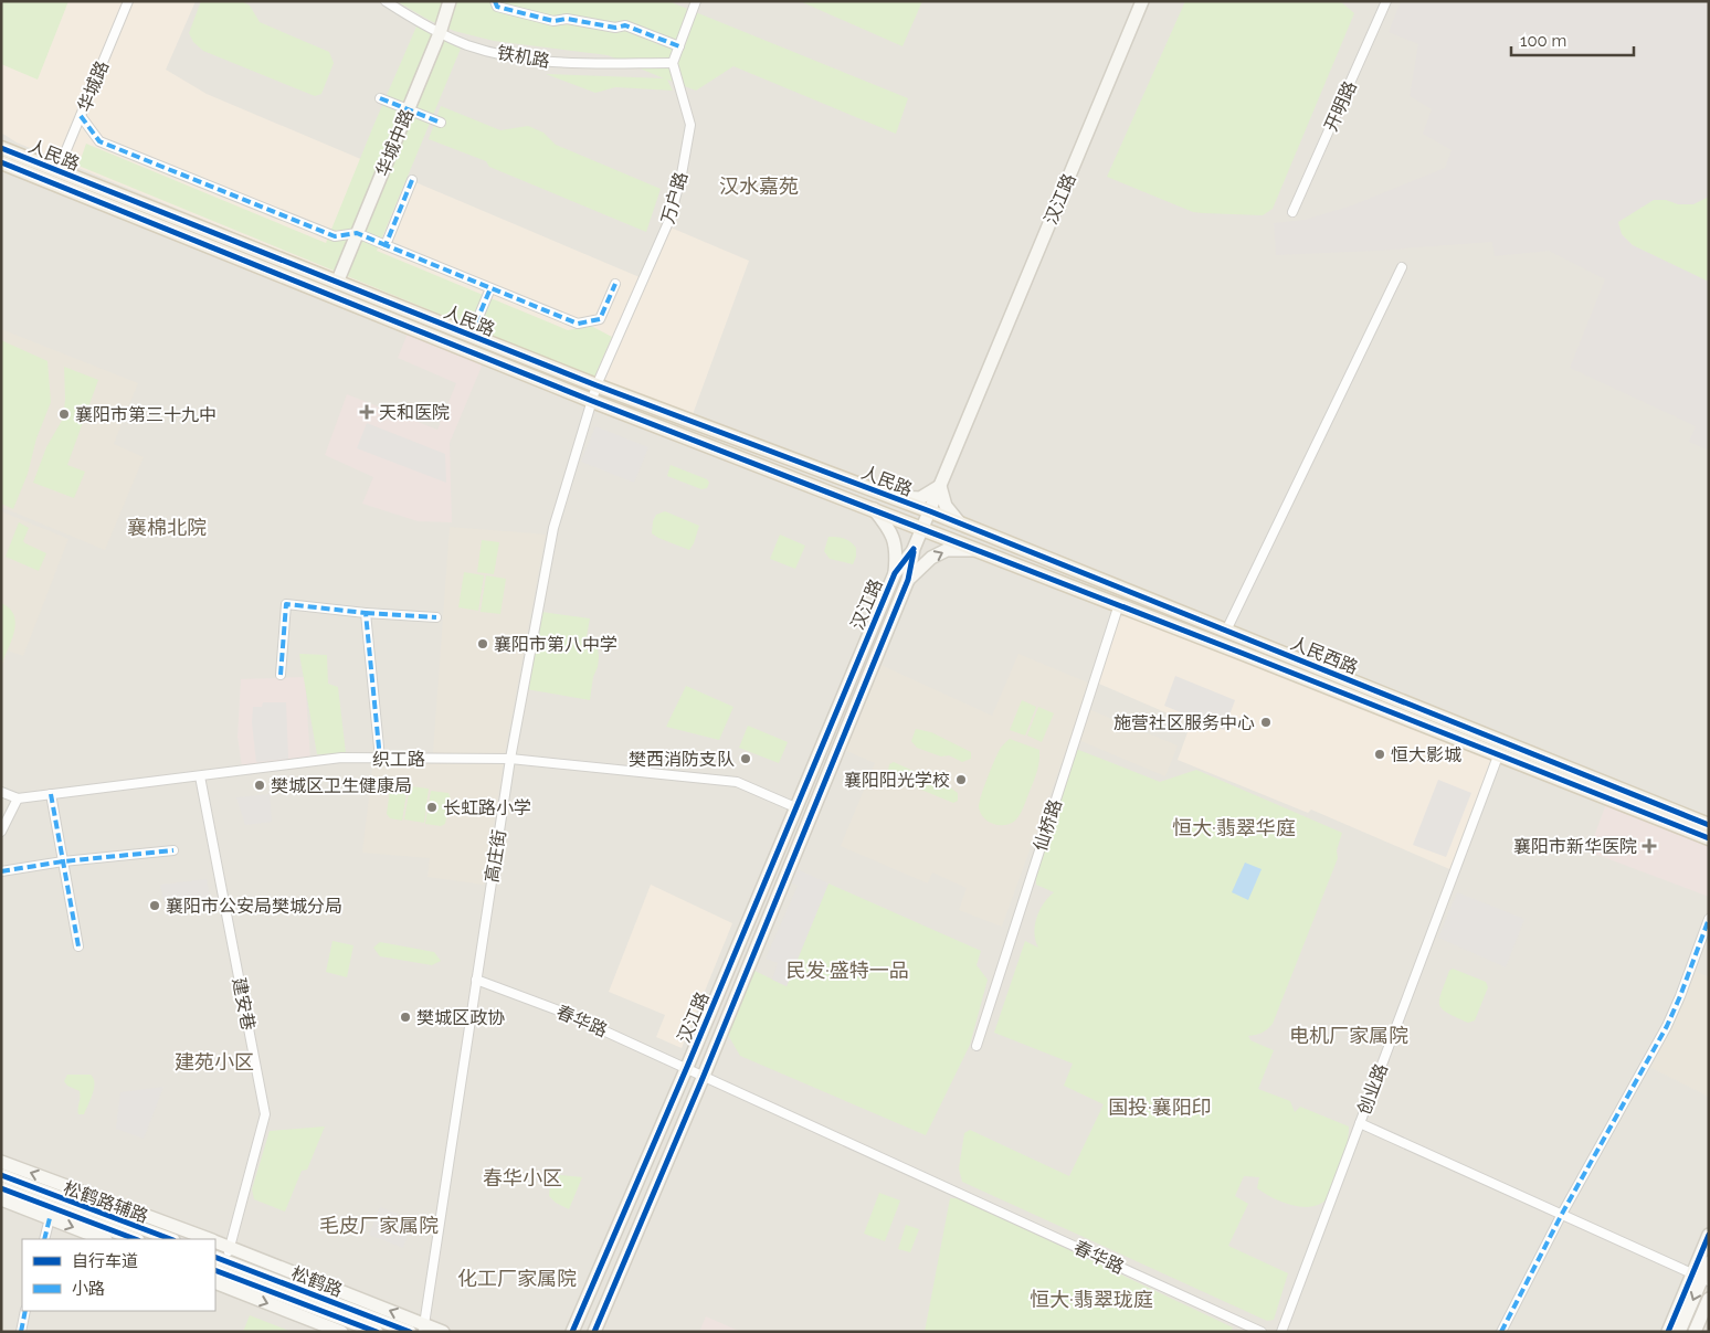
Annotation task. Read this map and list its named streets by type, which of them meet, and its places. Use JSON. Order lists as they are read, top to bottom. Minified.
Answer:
{"streets":{"main road":["华城中路","人民路","汉江路","人民西路","松鹤路辅路","松鹤路"],"street":["铁机路","华城路","开明路","万户路","织工路","仙桥路","高庄街","建安巷","春华路","创业路"]},"crossings":[["铁机路","华城中路"],["铁机路","万户路"],["华城路","人民路"],["华城中路","人民路"],["人民路","万户路"],["人民路","汉江路"],["人民路","人民西路"],["人民路","高庄街"],["万户路","高庄街"],["汉江路","人民西路"],["汉江路","织工路"],["汉江路","春华路"],["人民西路","仙桥路"],["人民西路","创业路"],["织工路","高庄街"],["织工路","建安巷"],["高庄街","春华路"],["高庄街","松鹤路辅路"],["建安巷","松鹤路辅路"],["建安巷","松鹤路"]],"districts":["汉水嘉苑","襄棉北院","恒大·翡翠华庭","民发·盛特一品","电机厂家属院","建苑小区","国投·襄阳印","春华小区","毛皮厂家属院","化工厂家属院","恒大·翡翠珑庭"],"places":{"health":["天和医院","襄阳市新华医院"],"other":["襄阳市第三十九中","襄阳市第八中学","施营社区服务中心","恒大影城","樊西消防支队","襄阳阳光学校","樊城区卫生健康局","长虹路小学","襄阳市公安局樊城分局","樊城区政协"]},"legend":["自行车道","小路"],"scale_bar":"100 m"}
